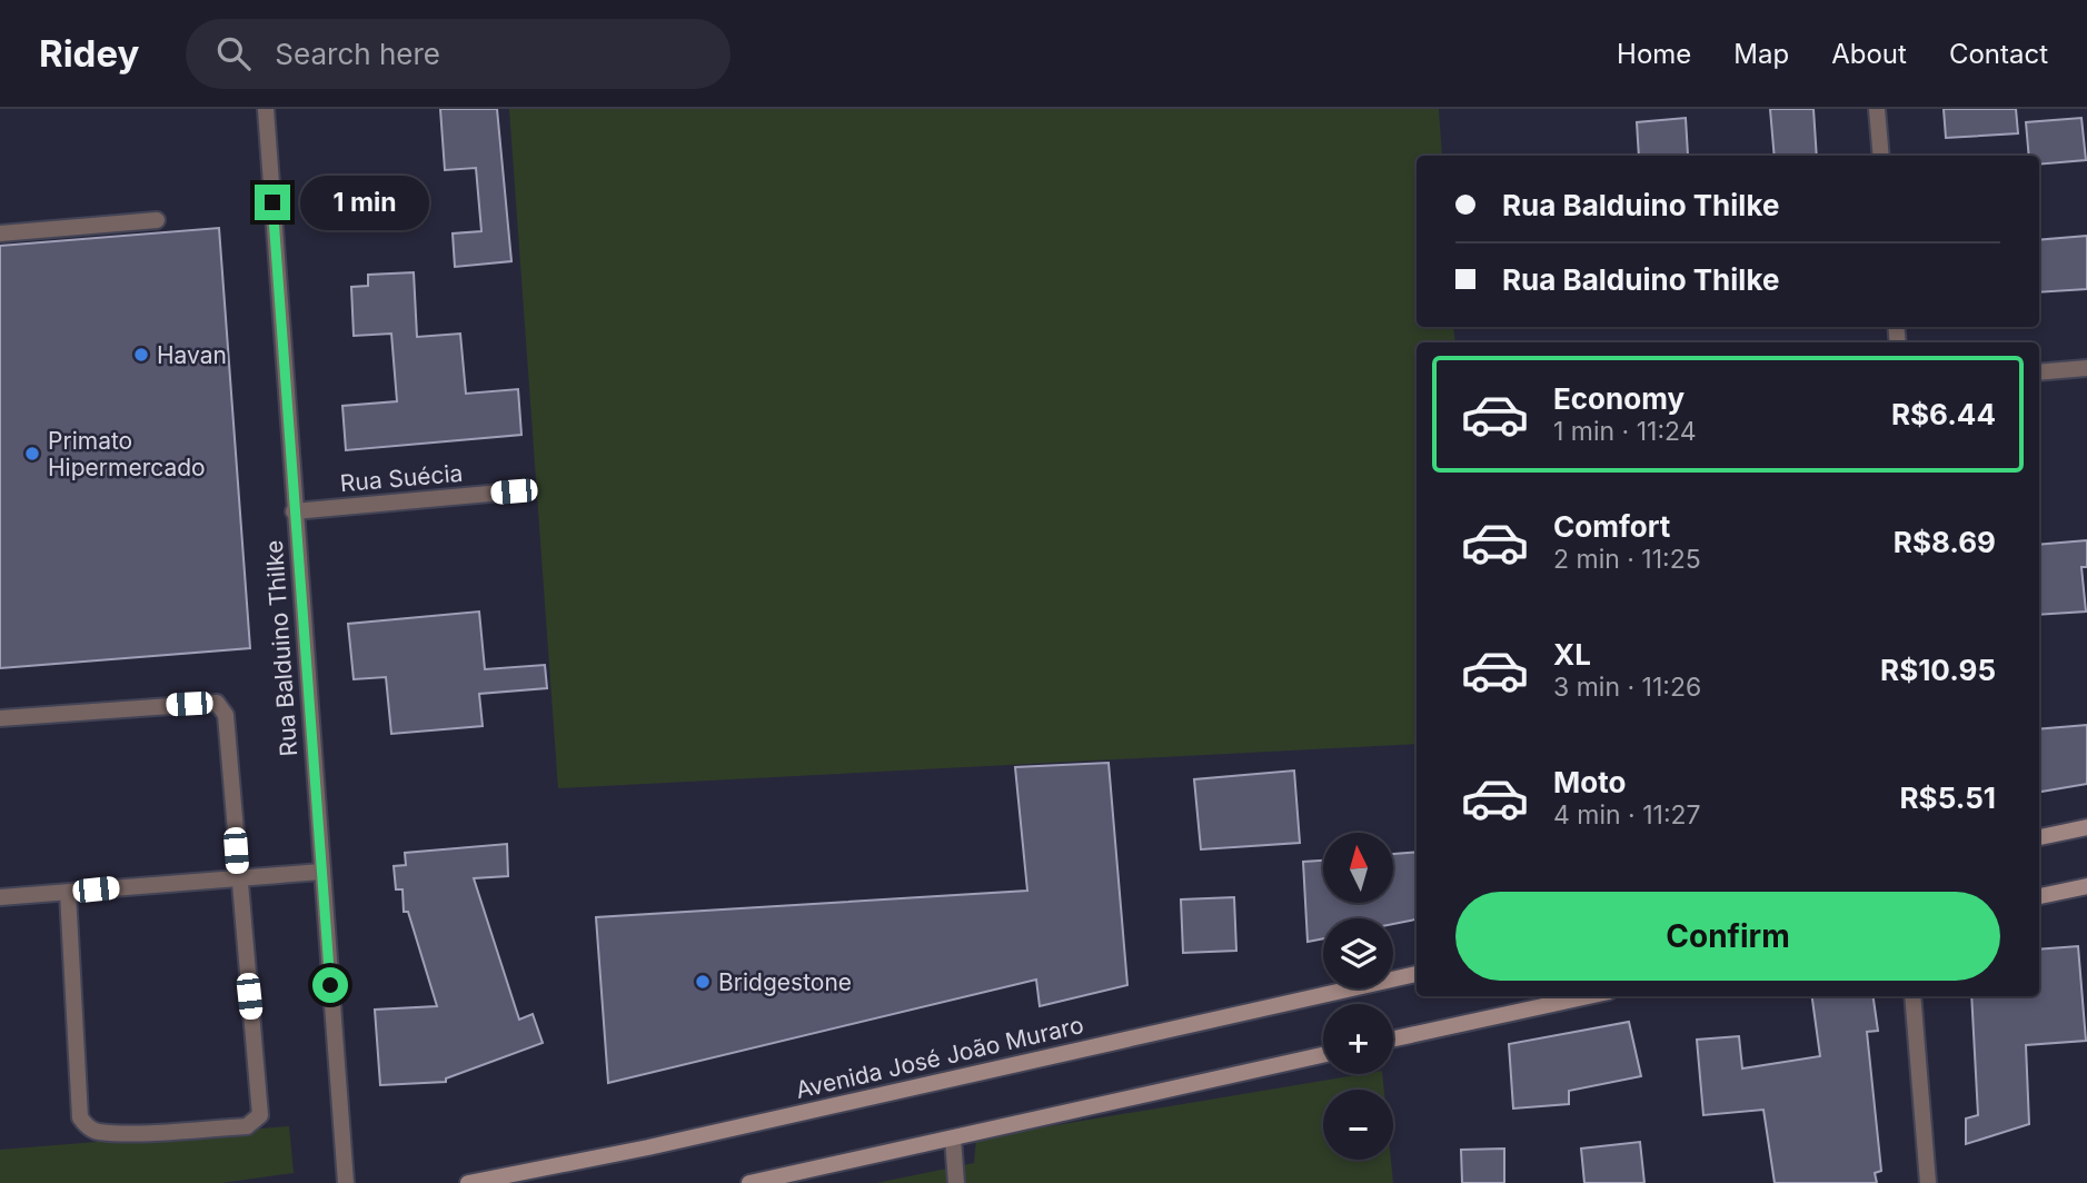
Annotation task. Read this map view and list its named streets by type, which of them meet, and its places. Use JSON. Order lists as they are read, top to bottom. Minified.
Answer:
{"streets":{"main road":["Avenida José João Muraro"],"street":["Rua Suécia","Rua Balduino Thilke"]},"crossings":[["Rua Suécia","Rua Balduino Thilke"]],"places":["Havan","Primato Hipermercado","Bridgestone"],"north":"top","page":{"header":"Ridey","search":"Search here","nav":["Home","Map","About","Contact"],"banner":["Rua Balduino Thilke","Rua Balduino Thilke"],"bubble":"1 min","list":[{"name":"Economy","note":"1 min · 11:24","value":"R$6.44"},{"name":"Comfort","note":"2 min · 11:25","value":"R$8.69"},{"name":"XL","note":"3 min · 11:26","value":"R$10.95"},{"name":"Moto","note":"4 min · 11:27","value":"R$5.51"}],"map_buttons":["+","−"],"buttons":"Confirm"}}
